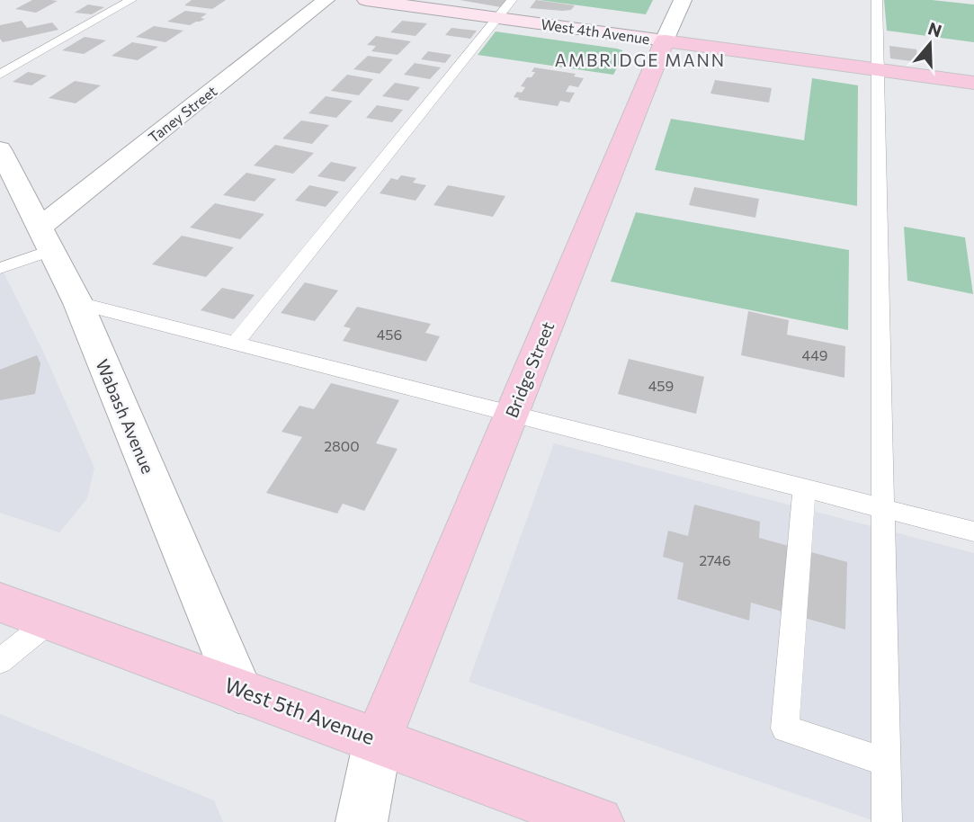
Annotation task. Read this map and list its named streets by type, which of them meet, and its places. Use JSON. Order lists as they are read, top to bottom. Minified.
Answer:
{"streets":{"main road":["West 4th Avenue","Bridge Street","West 5th Avenue"],"street":["Taney Street","Wabash Avenue"]},"crossings":[["West 4th Avenue","Bridge Street"],["Taney Street","Wabash Avenue"],["Bridge Street","West 5th Avenue"],["Wabash Avenue","West 5th Avenue"]],"districts":["AMBRIDGE MANN"],"house_numbers":["456","449","459","2800","2746"],"north":"top"}
